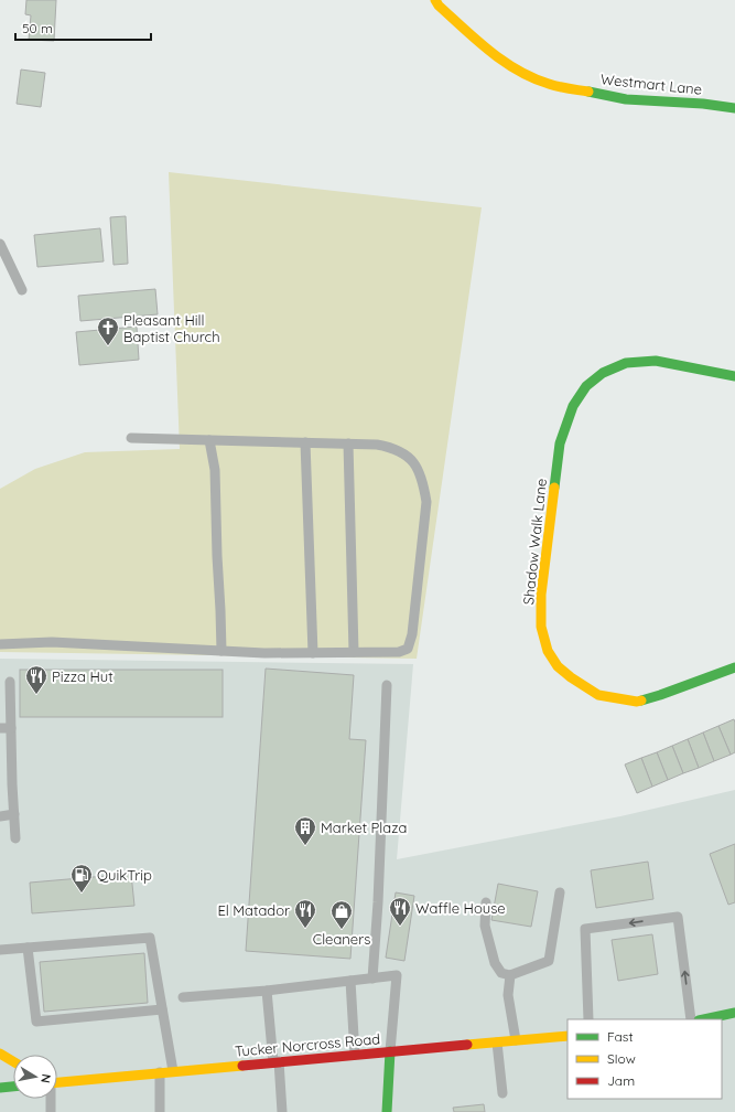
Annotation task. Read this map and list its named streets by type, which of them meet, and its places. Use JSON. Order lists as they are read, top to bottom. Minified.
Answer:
{"streets":{"street":["Westmart Lane","Shadow Walk Lane","Tucker Norcross Road"]},"places":{"church":["Pleasant Hill Baptist Church"],"restaurant":["Pizza Hut","Waffle House","El Matador"],"building":["Market Plaza"],"fuel station":["QuikTrip"],"shop":["Cleaners"]},"legend":["Fast","Slow","Jam"],"scale_bar":"50 m","north":"right"}
